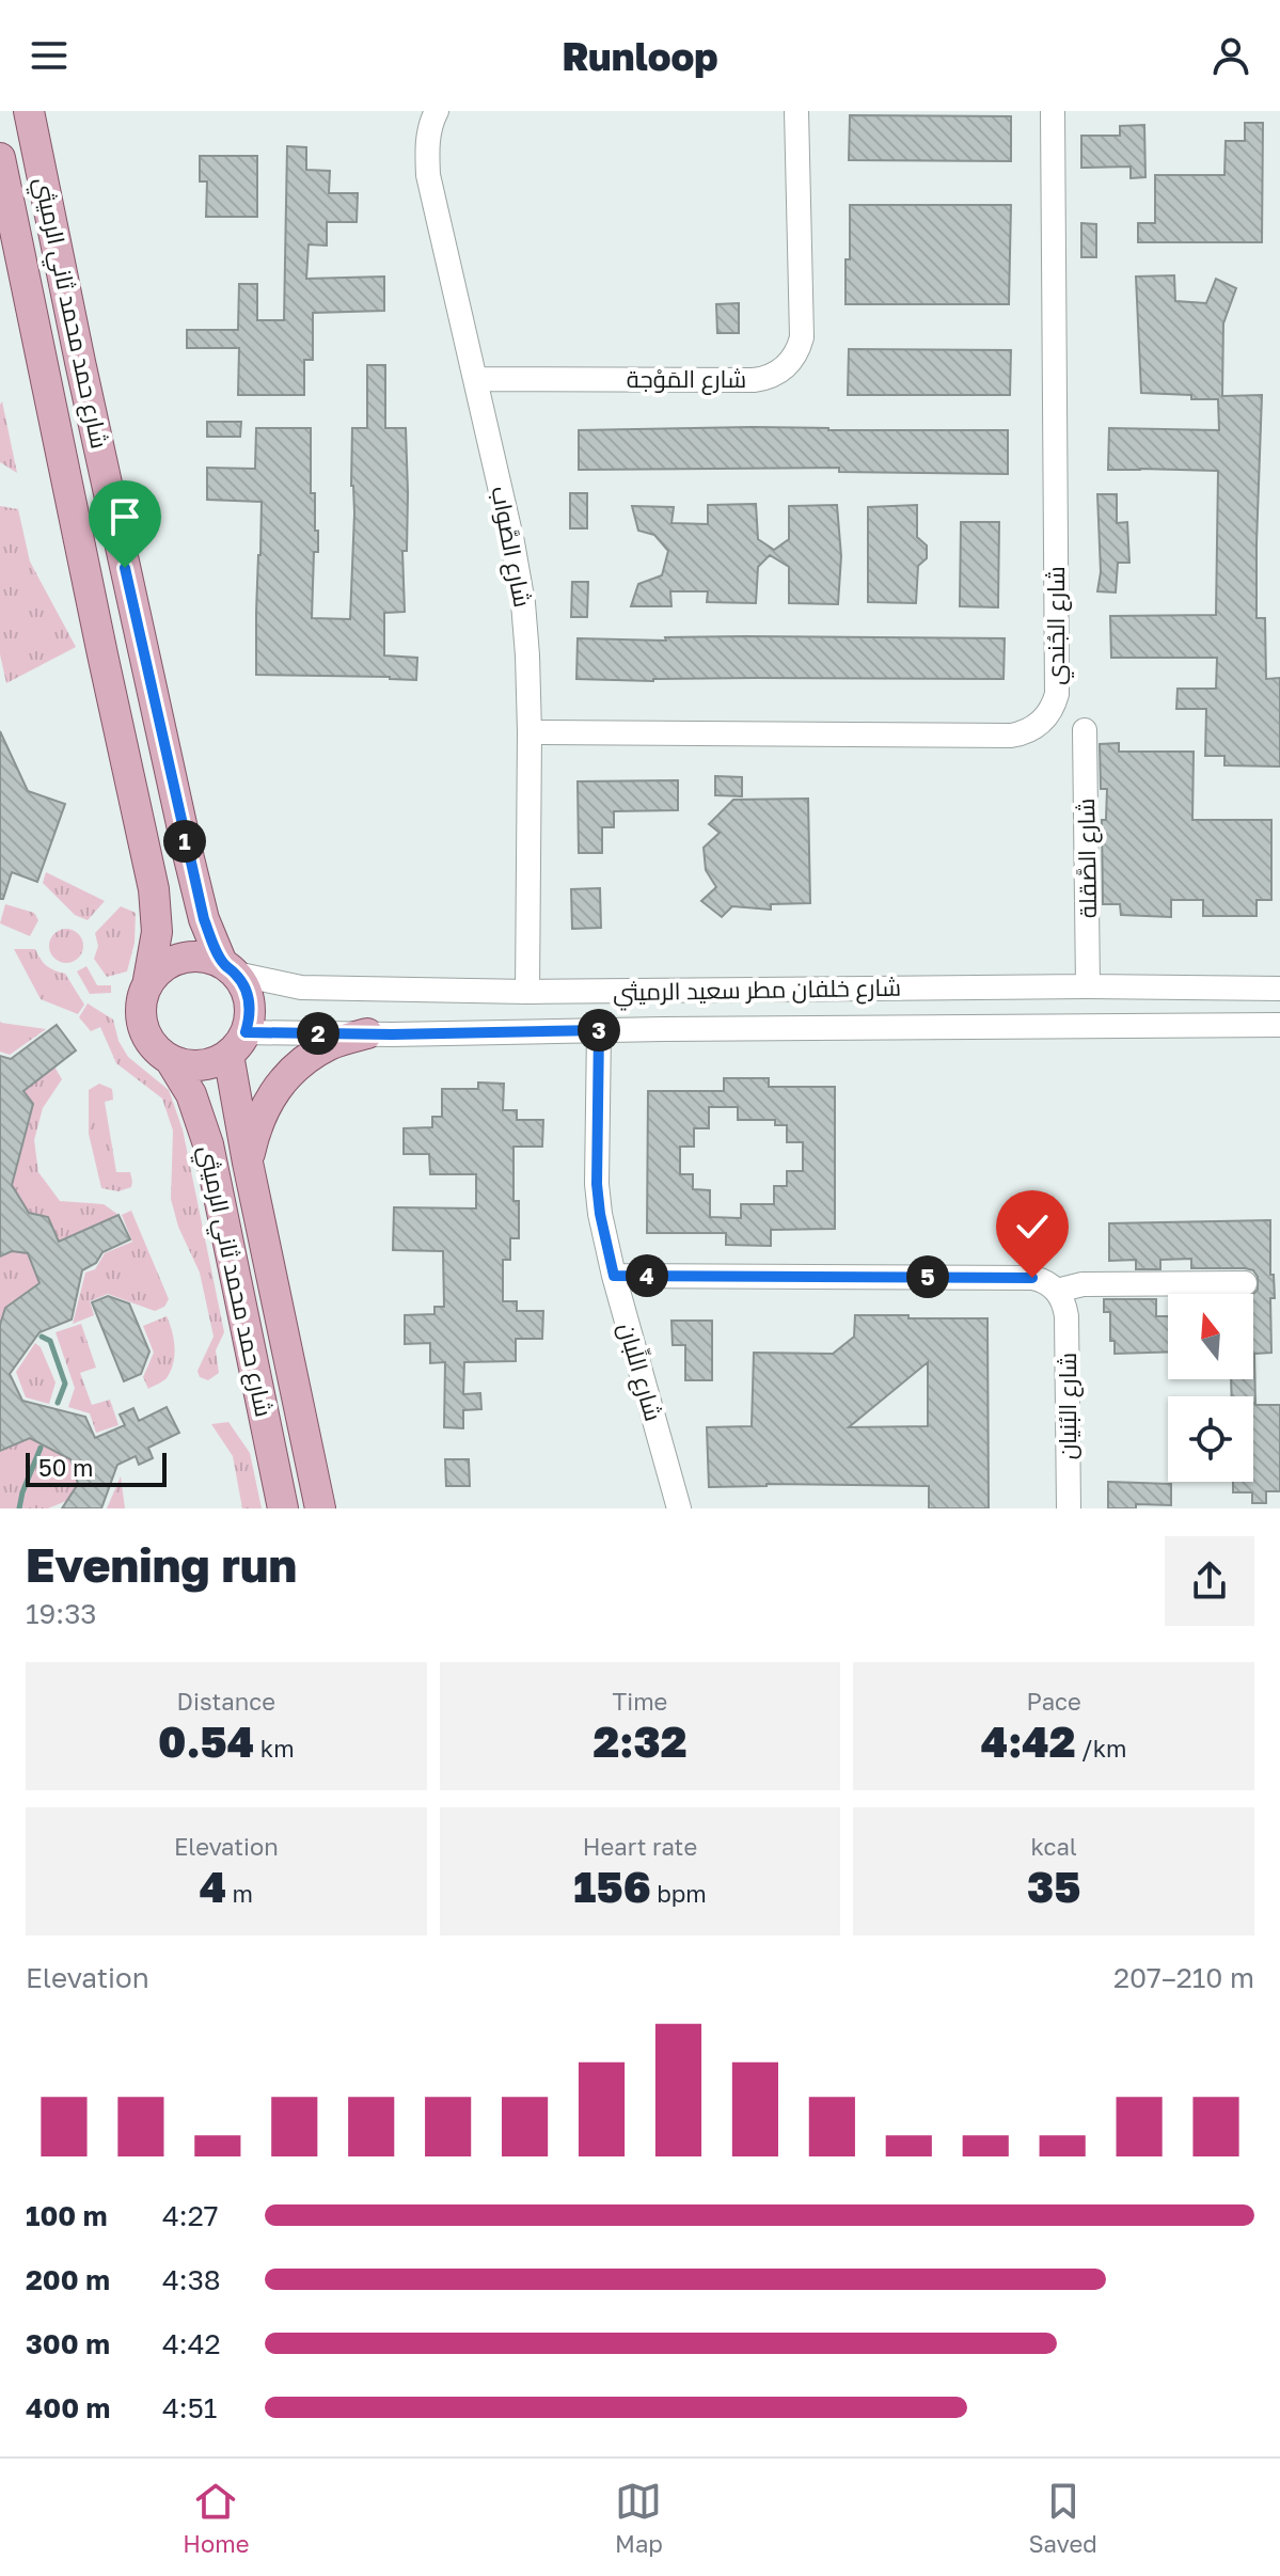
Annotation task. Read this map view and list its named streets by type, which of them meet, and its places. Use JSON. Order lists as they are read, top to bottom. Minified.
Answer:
{"streets":{"main road":["شارع حمد محمد ثاني الرميثي"],"street":["شارع المَوْجة","شارع الصَّواب","شارع الجُندي","شارع الصَّقلة","شارع خلفان مطر سعيد الرميثي","شارع اللِّبان","شارع البُنيان"]},"crossings":[["شارع حمد محمد ثاني الرميثي","شارع خلفان مطر سعيد الرميثي"],["شارع المَوْجة","شارع الصَّواب"],["شارع الصَّواب","شارع الجُندي"],["شارع الصَّواب","شارع خلفان مطر سعيد الرميثي"],["شارع الصَّقلة","شارع خلفان مطر سعيد الرميثي"],["شارع خلفان مطر سعيد الرميثي","شارع اللِّبان"]],"scale_bar":"50 m","north":"top","page":{"header":"Runloop","pins":["1","3","2","4","5"],"scale":"50 m","heading":["Evening run","19:33"],"stats":[["Distance","0.54 km"],["Time","2:32"],["Pace","4:42 /km"],["Elevation","4 m"],["Heart rate","156 bpm"],["kcal","35"]],"chart":["Elevation","207–210 m"],"list":[{"name":"100 m","note":"4:27"},{"name":"200 m","note":"4:38"},{"name":"300 m","note":"4:42"},{"name":"400 m","note":"4:51"}],"tabs":["Home","Map","Saved"]}}
